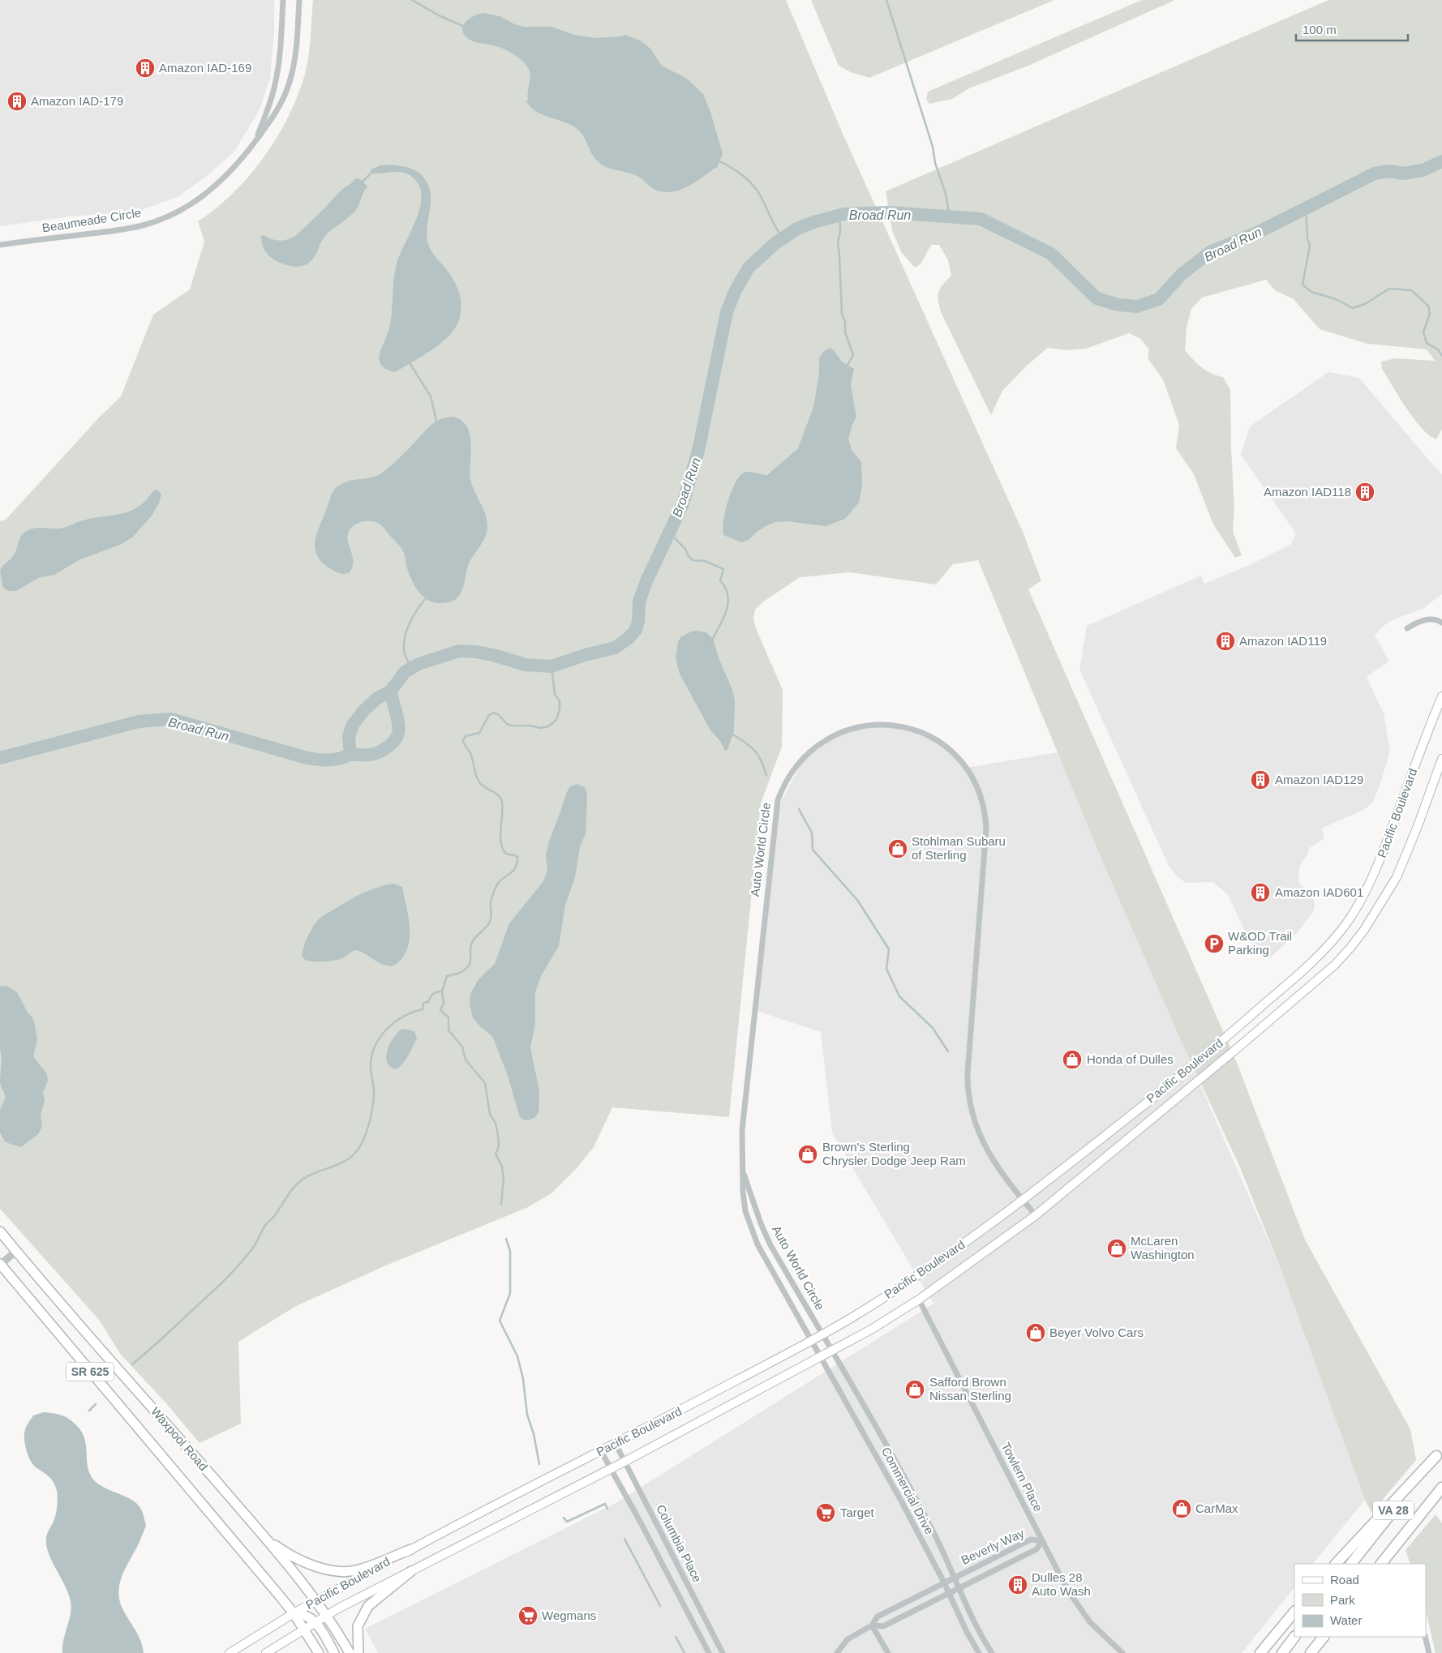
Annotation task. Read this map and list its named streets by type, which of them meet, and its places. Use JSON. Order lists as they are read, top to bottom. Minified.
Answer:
{"streets":{"highway":["VA 28"],"main road":["Pacific Boulevard","SR 625","Waxpool Road"],"street":["Beaumeade Circle","Auto World Circle","Towlern Place","Commercial Drive","Columbia Place","Beverly Way"]},"crossings":[["Pacific Boulevard","Auto World Circle"],["Pacific Boulevard","Waxpool Road"],["Pacific Boulevard","Towlern Place"],["Pacific Boulevard","Commercial Drive"],["Pacific Boulevard","Columbia Place"],["Auto World Circle","Commercial Drive"],["Towlern Place","Beverly Way"],["Commercial Drive","Beverly Way"]],"water":["Broad Run"],"places":{"building":["Amazon IAD-169","Amazon IAD-179","Amazon IAD118","Amazon IAD119","Amazon IAD129","Amazon IAD601","Dulles 28 Auto Wash"],"shop":["Stohlman Subaru of Sterling","Honda of Dulles","Brown's Sterling Chrysler Dodge Jeep Ram","McLaren Washington","Beyer Volvo Cars","Safford Brown Nissan Sterling","CarMax"],"parking":["W&OD Trail Parking"],"supermarket":["Target","Wegmans"]},"legend":["Road","Park","Water"],"scale_bar":"100 m"}
